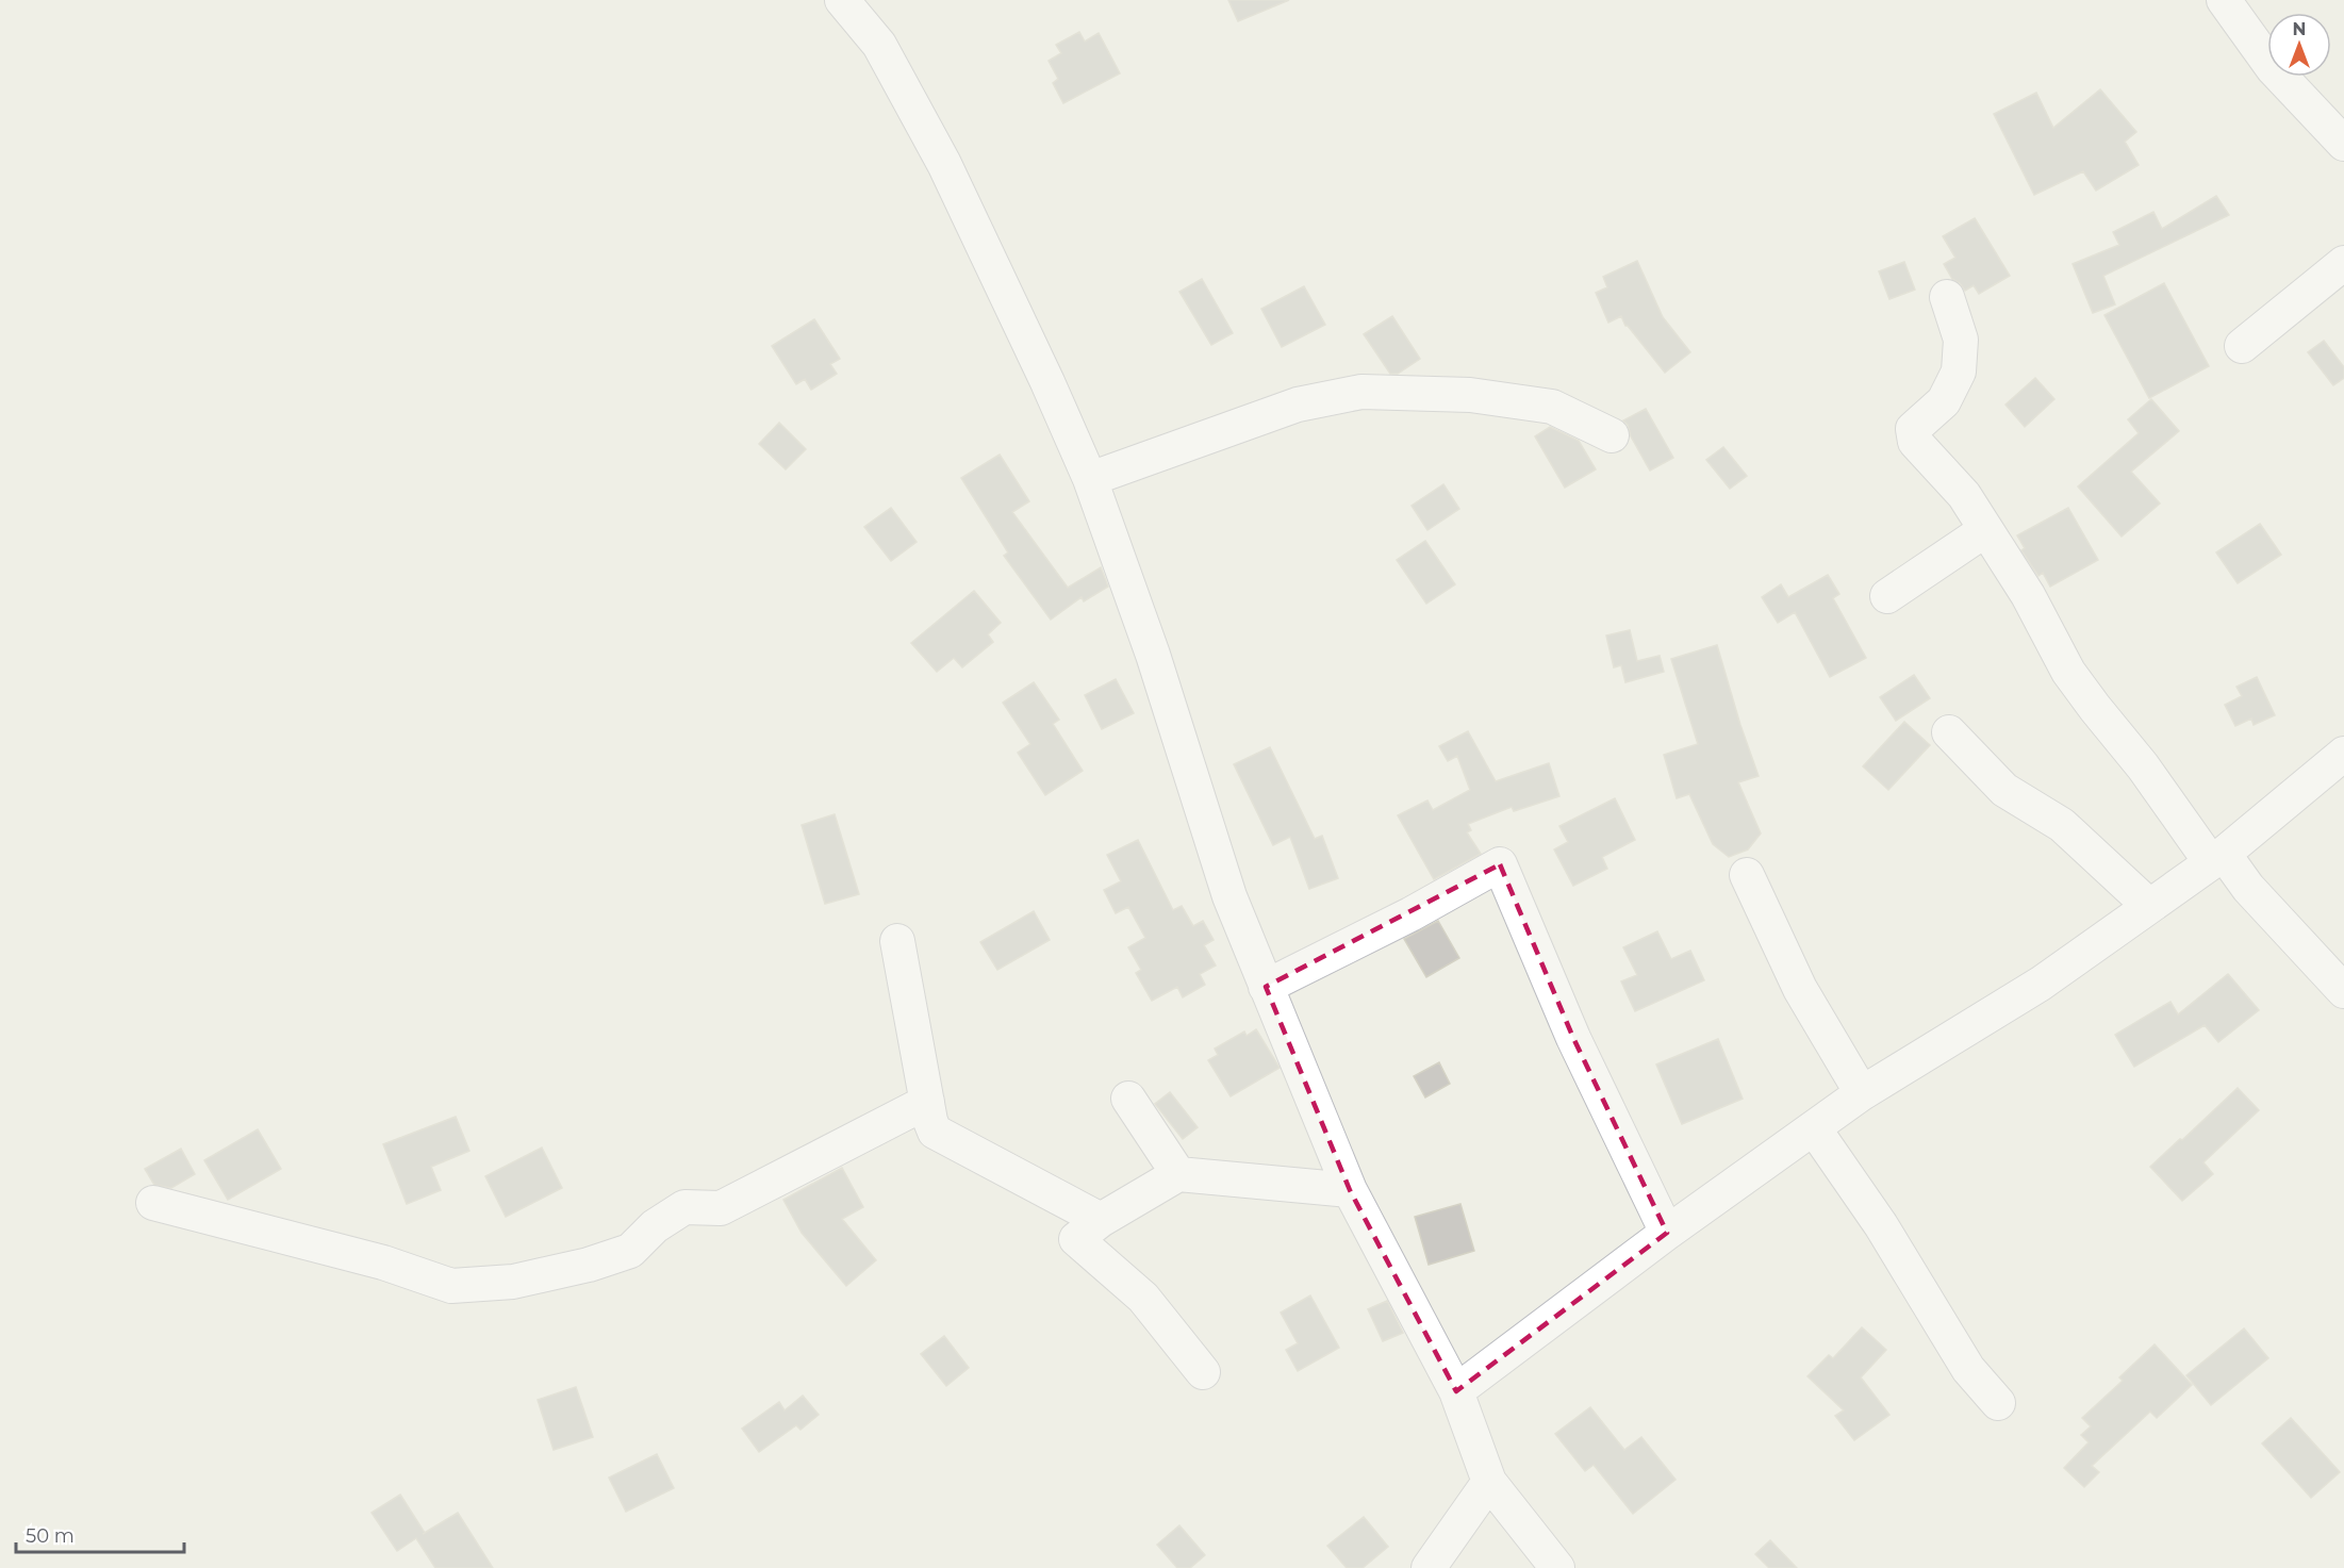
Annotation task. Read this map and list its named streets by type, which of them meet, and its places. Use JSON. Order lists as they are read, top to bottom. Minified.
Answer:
{"scale_bar":"50 m","north":"top"}
